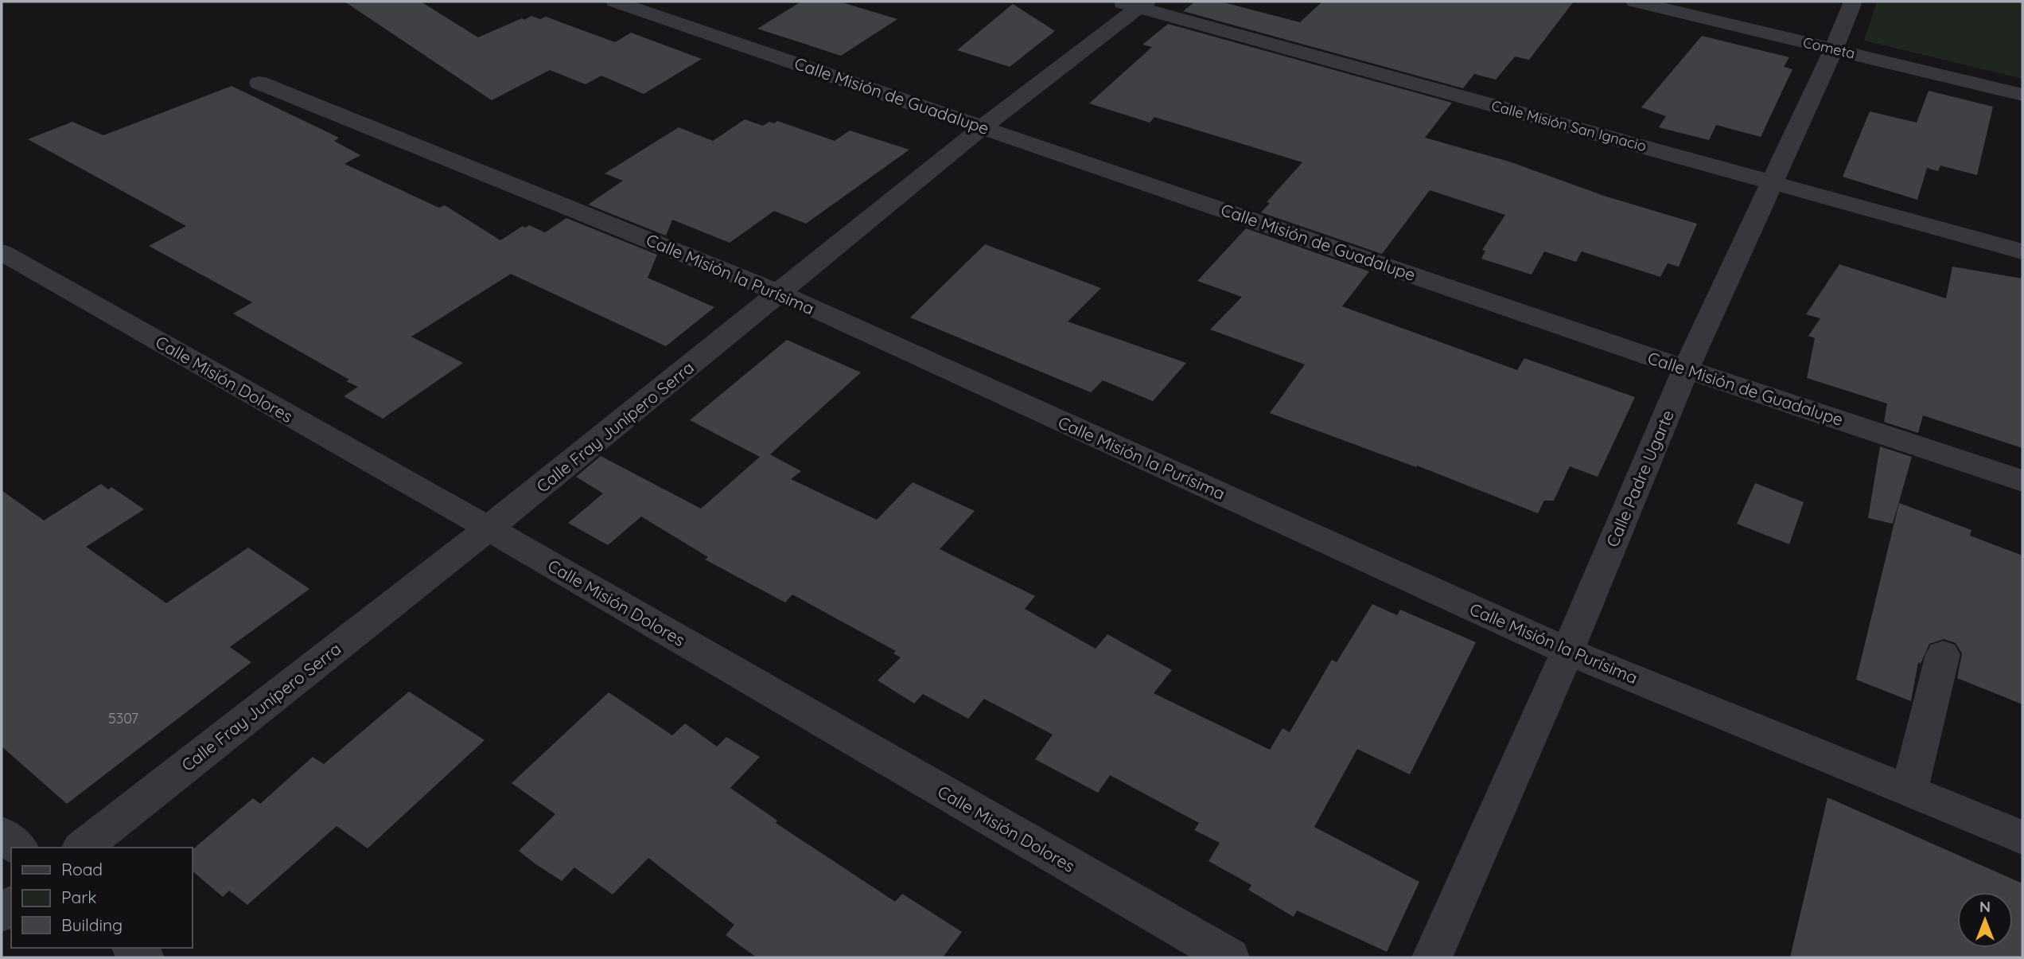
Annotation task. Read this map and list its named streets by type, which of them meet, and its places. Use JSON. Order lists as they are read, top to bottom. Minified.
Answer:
{"streets":{"street":["Cometa","Calle Misión de Guadalupe","Calle Misión San Ignacio","Calle Misión la Purísima","Calle Misión Dolores","Calle Fray Junípero Serra","Calle Padre Ugarte"]},"crossings":[["Cometa","Calle Padre Ugarte"],["Calle Misión de Guadalupe","Calle Fray Junípero Serra"],["Calle Misión de Guadalupe","Calle Padre Ugarte"],["Calle Misión San Ignacio","Calle Fray Junípero Serra"],["Calle Misión San Ignacio","Calle Padre Ugarte"],["Calle Misión la Purísima","Calle Fray Junípero Serra"],["Calle Misión la Purísima","Calle Padre Ugarte"],["Calle Misión Dolores","Calle Fray Junípero Serra"]],"house_numbers":["5307"],"legend":["Road","Park","Building"],"north":"top"}
